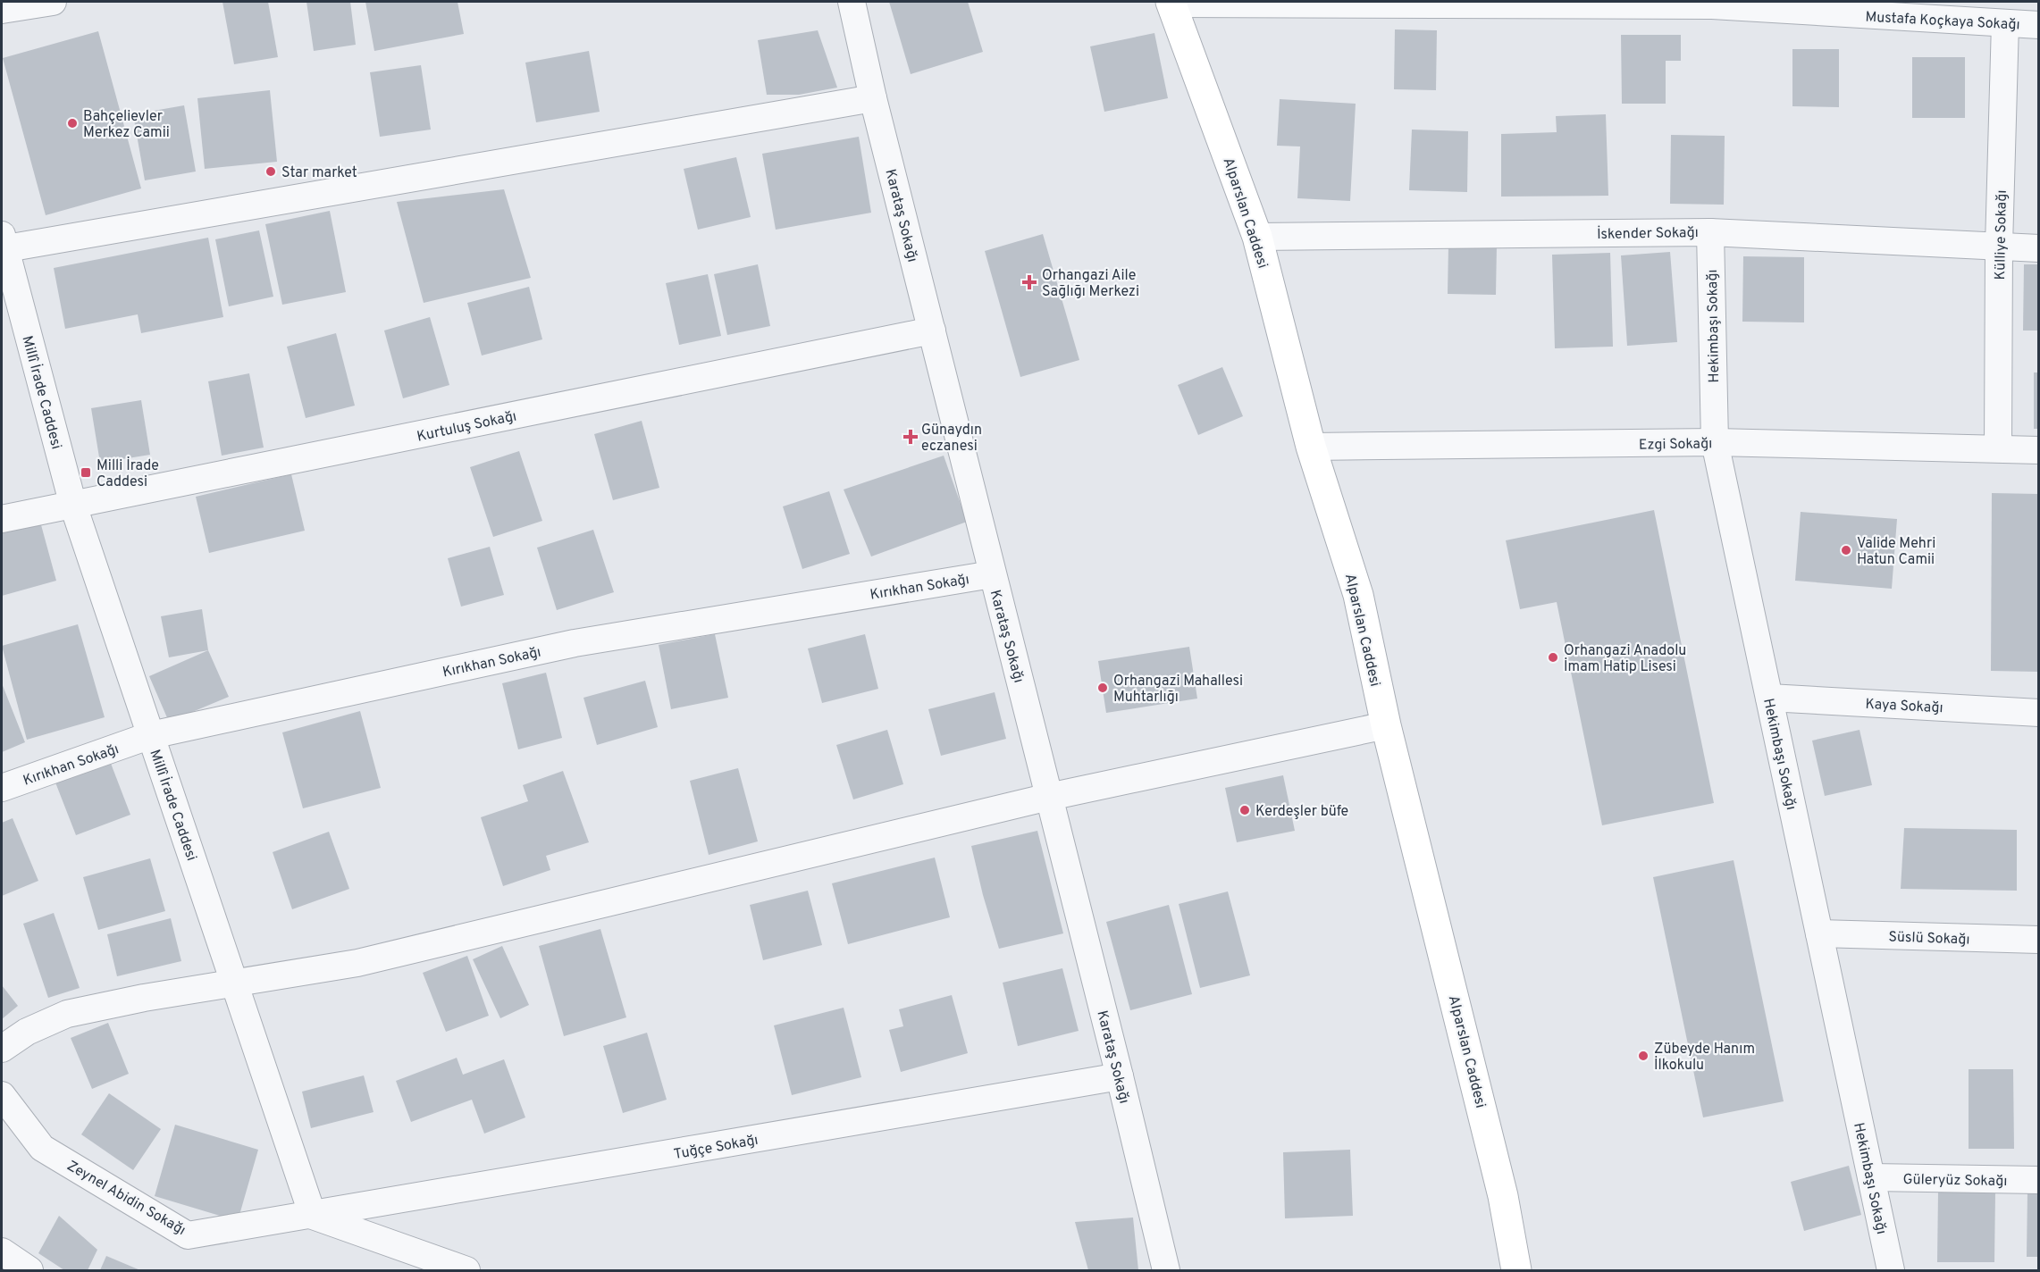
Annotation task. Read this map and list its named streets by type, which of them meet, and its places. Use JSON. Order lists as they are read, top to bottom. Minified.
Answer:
{"streets":{"street":["Mustafa Koçkaya Sokağı","Alparslan Caddesi","Karataş Sokağı","İskender Sokağı","Külliye Sokağı","Hekimbaşı Sokağı","Millî İrade Caddesi","Kurtuluş Sokağı","Ezgi Sokağı","Kırıkhan Sokağı","Kaya Sokağı","Süslü Sokağı","Tuğçe Sokağı","Güleryüz Sokağı","Zeynel Abidin Sokağı"]},"crossings":[["Mustafa Koçkaya Sokağı","Alparslan Caddesi"],["Mustafa Koçkaya Sokağı","Külliye Sokağı"],["Alparslan Caddesi","İskender Sokağı"],["Alparslan Caddesi","Ezgi Sokağı"],["Karataş Sokağı","Kurtuluş Sokağı"],["Karataş Sokağı","Kırıkhan Sokağı"],["Karataş Sokağı","Tuğçe Sokağı"],["İskender Sokağı","Külliye Sokağı"],["İskender Sokağı","Hekimbaşı Sokağı"],["Külliye Sokağı","Ezgi Sokağı"],["Hekimbaşı Sokağı","Ezgi Sokağı"],["Hekimbaşı Sokağı","Kaya Sokağı"],["Hekimbaşı Sokağı","Süslü Sokağı"],["Hekimbaşı Sokağı","Güleryüz Sokağı"],["Millî İrade Caddesi","Kurtuluş Sokağı"],["Millî İrade Caddesi","Kırıkhan Sokağı"],["Millî İrade Caddesi","Tuğçe Sokağı"],["Millî İrade Caddesi","Zeynel Abidin Sokağı"],["Tuğçe Sokağı","Zeynel Abidin Sokağı"]],"places":{"other":["Bahçelievler Merkez Camii","Star market","Valide Mehri Hatun Camii","Orhangazi Anadolu İmam Hatip Lisesi","Orhangazi Mahallesi Muhtarlığı","Kerdeşler büfe","Zübeyde Hanım İlkokulu"],"health":["Orhangazi Aile Sağlığı Merkezi","Günaydın eczanesi"],"transit":["Milli İrade Caddesi"]}}
